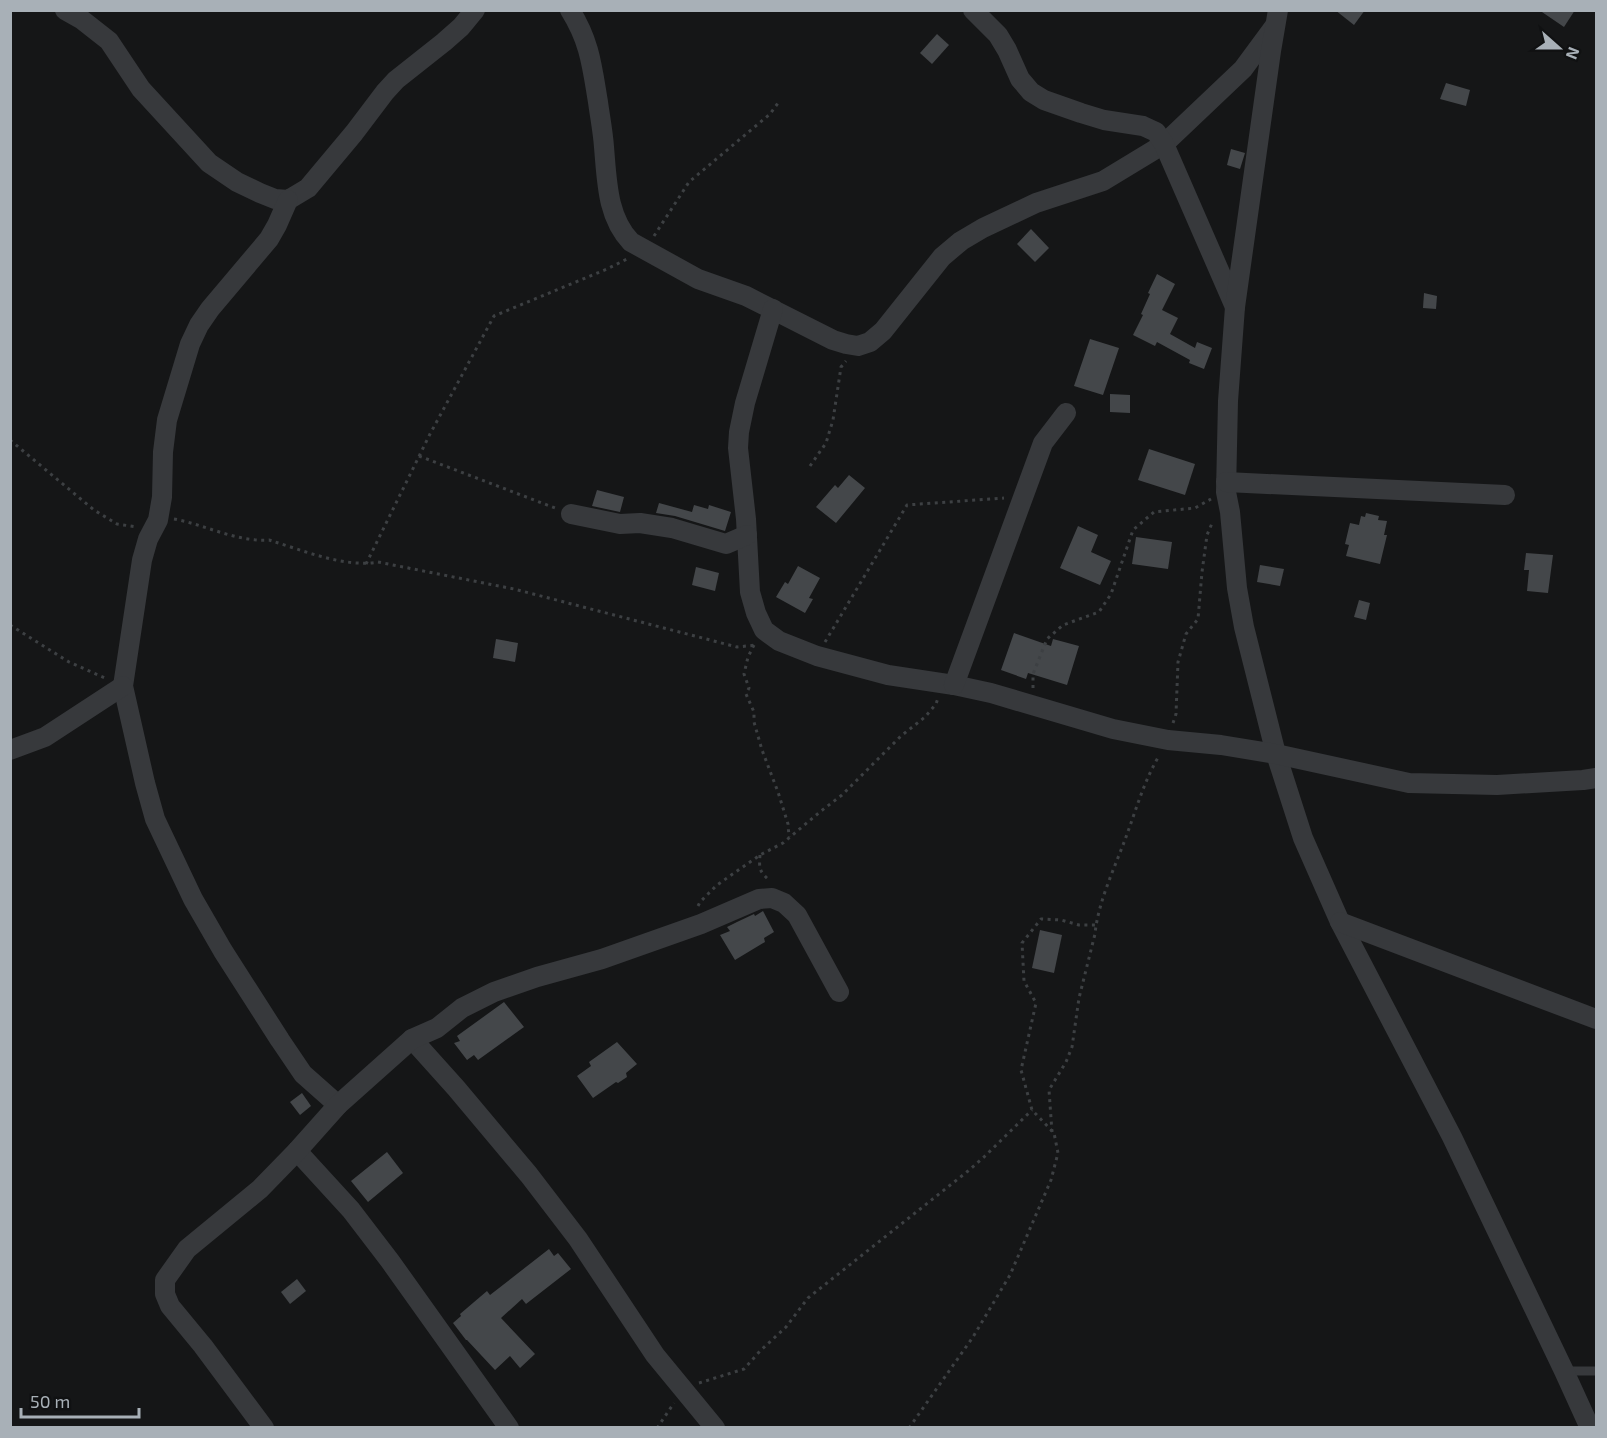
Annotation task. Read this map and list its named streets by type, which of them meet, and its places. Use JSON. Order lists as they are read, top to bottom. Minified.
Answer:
{"scale_bar":"50 m","north":"right"}
